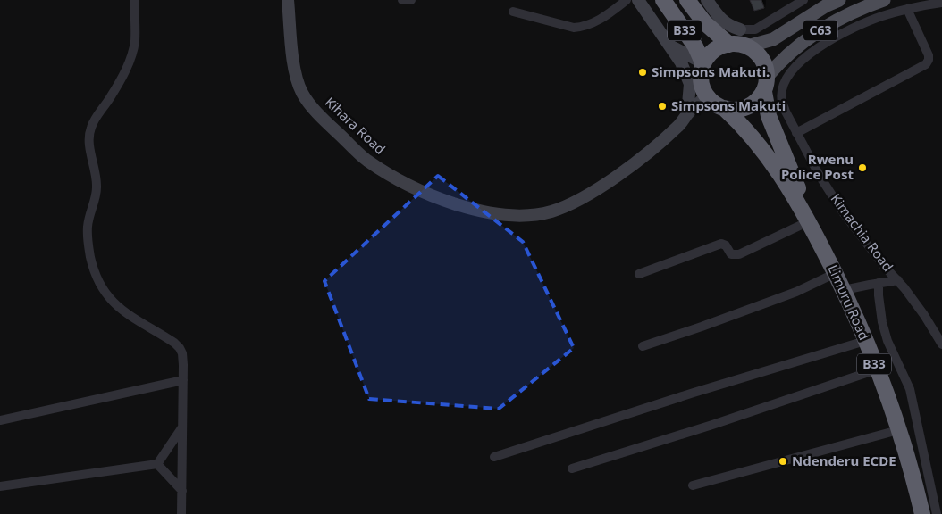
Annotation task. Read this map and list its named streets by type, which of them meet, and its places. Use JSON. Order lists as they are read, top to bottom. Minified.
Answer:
{"streets":{"highway":["B33","Limuru Road"],"main road":["C63","Kihara Road"],"street":["Kimachia Road"]},"crossings":[["B33","C63"],["B33","Kihara Road"],["B33","Limuru Road"],["C63","Kihara Road"],["C63","Limuru Road"],["Kihara Road","Limuru Road"]],"places":["Simpsons Makuti.","Simpsons Makuti","Rwenu Police Post","Ndenderu ECDE"]}
